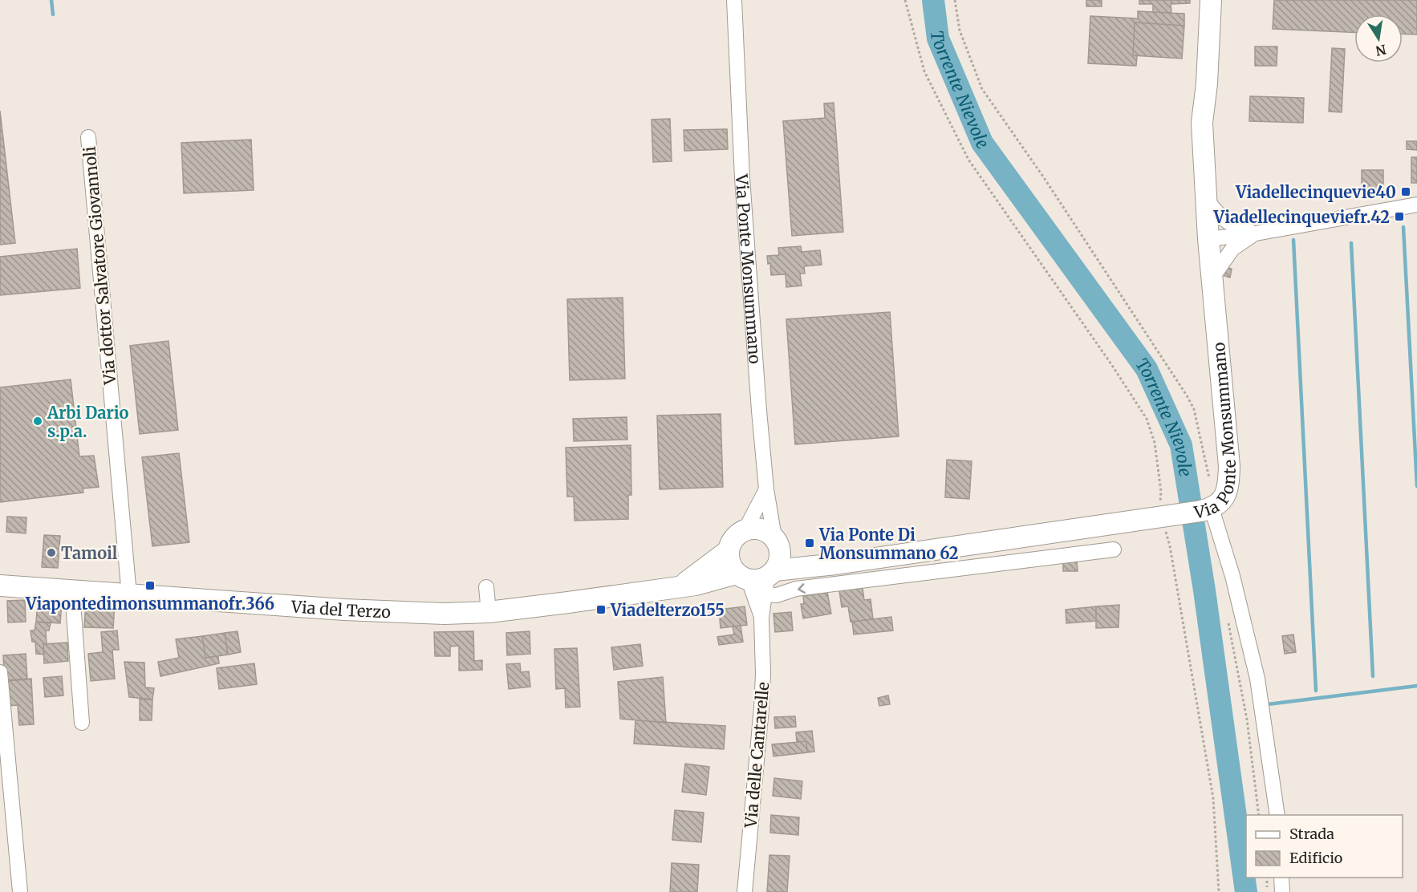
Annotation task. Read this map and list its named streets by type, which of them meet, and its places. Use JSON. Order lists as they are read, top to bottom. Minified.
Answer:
{"streets":{"street":["Via dottor Salvatore Giovannoli","Via Ponte Monsummano","Via del Terzo","Via delle Cantarelle"]},"crossings":[["Via dottor Salvatore Giovannoli","Via del Terzo"],["Via Ponte Monsummano","Via del Terzo"],["Via Ponte Monsummano","Via delle Cantarelle"],["Via del Terzo","Via delle Cantarelle"]],"water":["Torrente Nievole"],"places":{"transit":["Viadellecinquevie40","Viadellecinqueviefr.42","Via Ponte Di Monsummano 62","Viapontedimonsummanofr.366","Viadelterzo155"],"other":["Arbi Dario s.p.a.","Tamoil"]},"legend":["Strada","Edificio"],"north":"bottom"}
